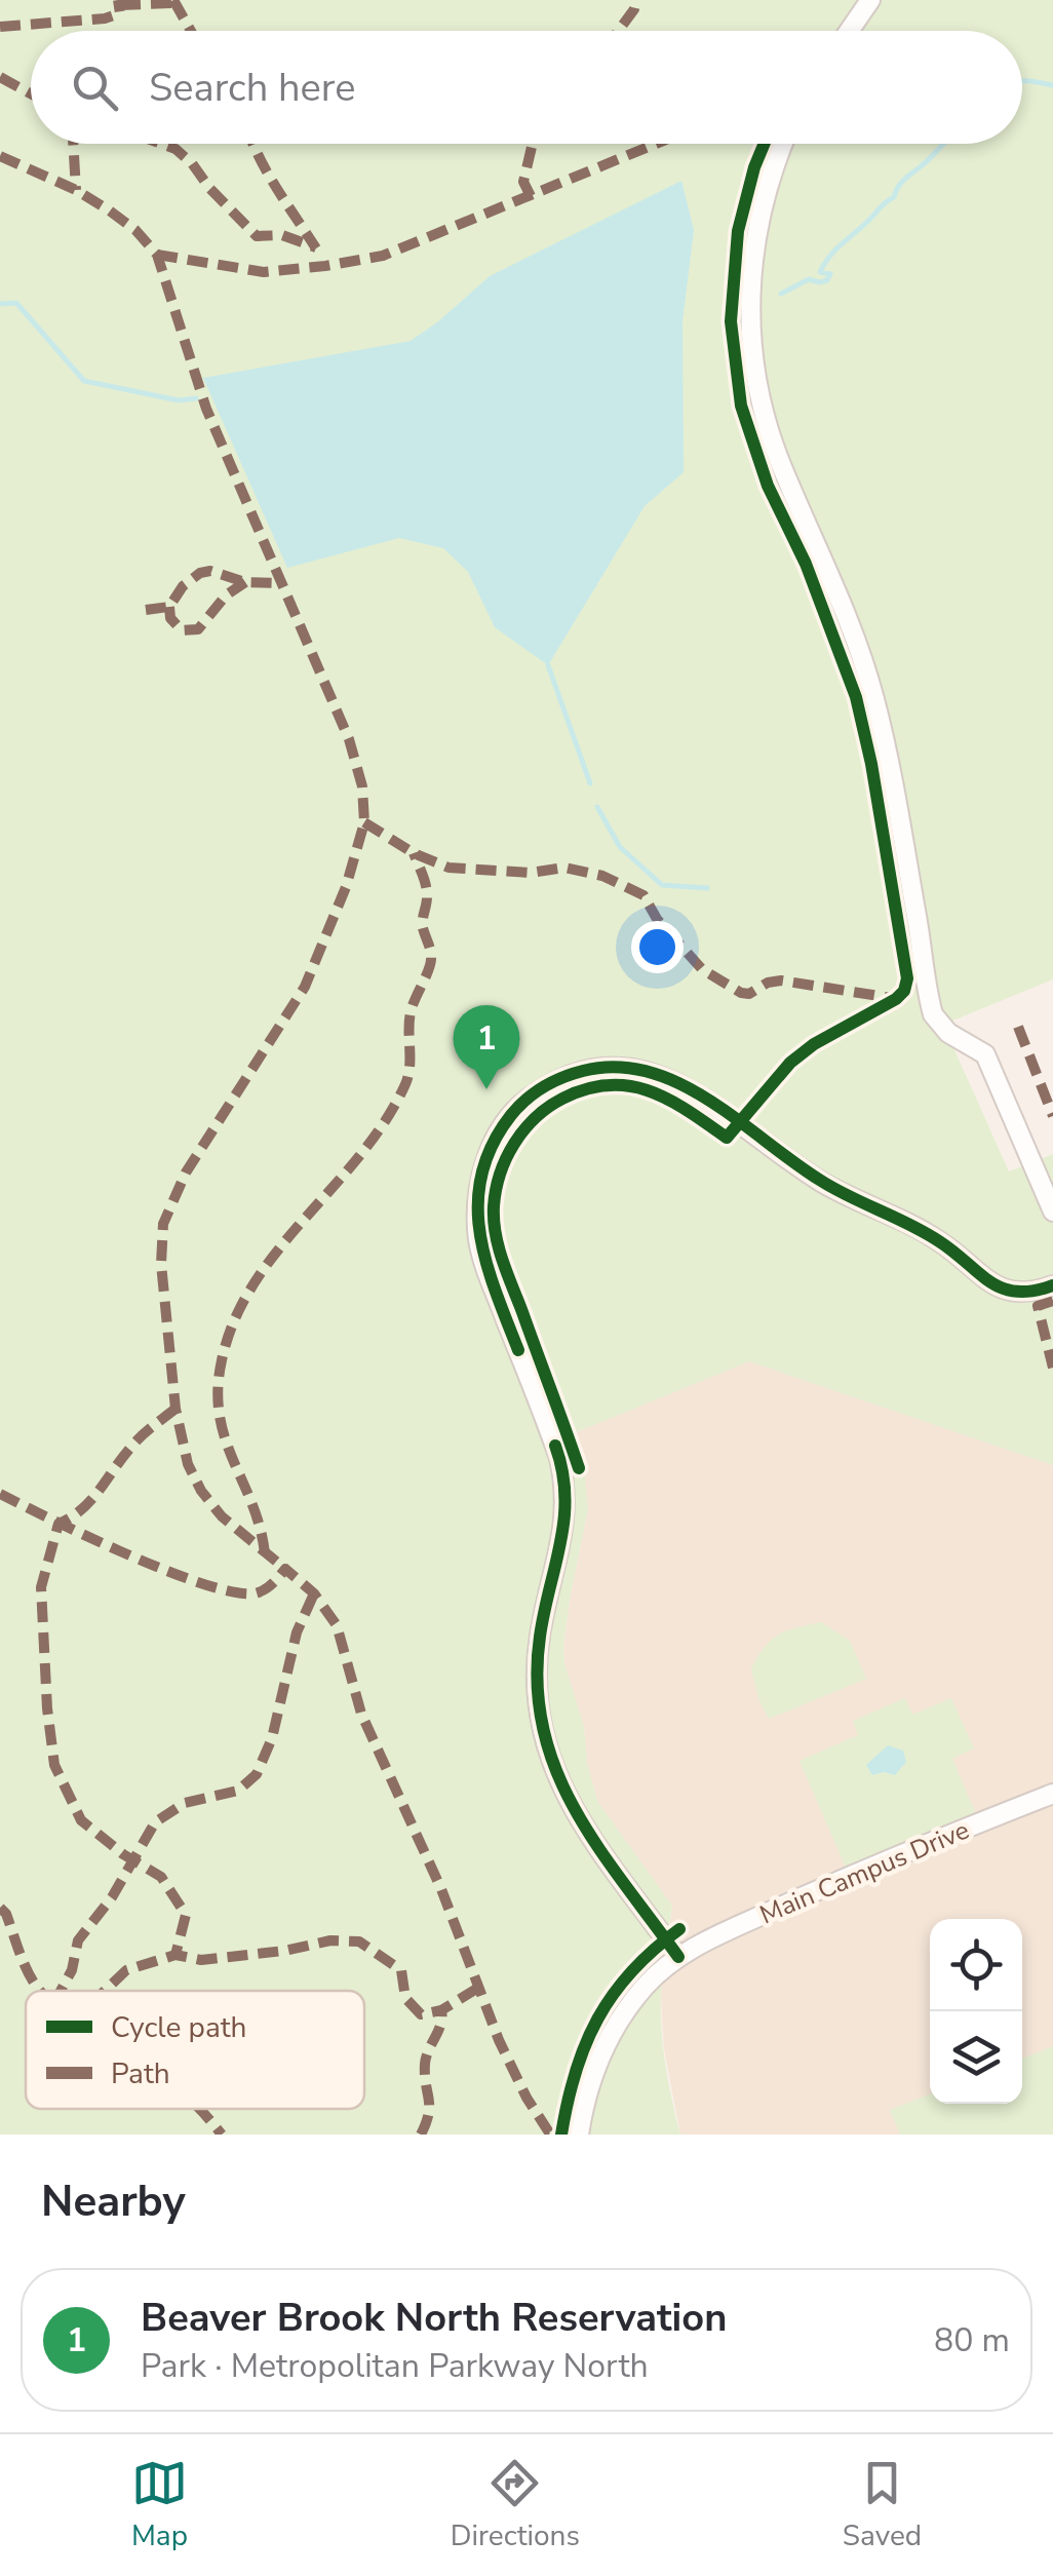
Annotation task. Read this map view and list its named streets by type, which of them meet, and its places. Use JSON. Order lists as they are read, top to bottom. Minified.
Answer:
{"streets":{"street":["Main Campus Drive"]},"legend":["Cycle path","Path"],"page":{"search":"Search here","pins":"1","heading":"Nearby","list":[{"mark":"1","name":"Beaver Brook North Reservation","note":"Park · Metropolitan Parkway North","value":"80 m"}],"nav":["Map","Directions","Saved"]}}
